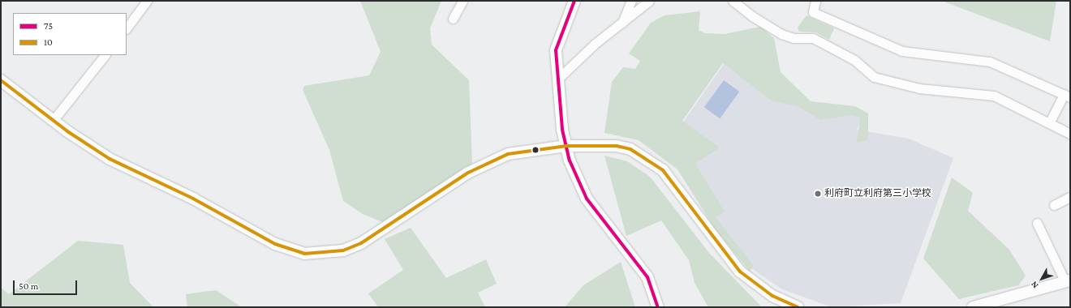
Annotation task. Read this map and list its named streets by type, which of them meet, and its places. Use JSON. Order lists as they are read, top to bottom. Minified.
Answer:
{"places":["利府町立利府第三小学校"],"lines":["transit line 75","transit line 10"],"legend":["75","10"],"scale_bar":"50 m","north":"bottom left"}
